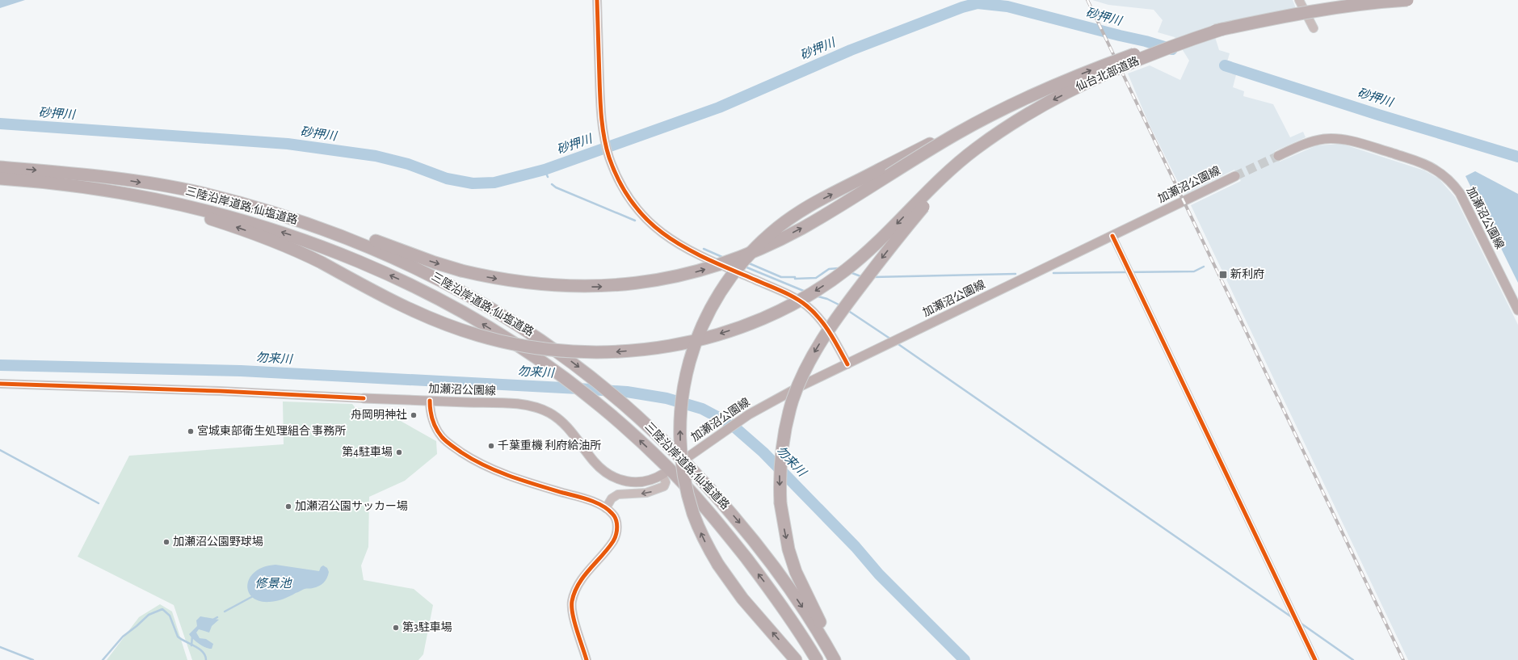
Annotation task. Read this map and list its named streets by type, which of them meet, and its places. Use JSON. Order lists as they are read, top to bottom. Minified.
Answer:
{"streets":{"highway":["仙台北部道路","三陸沿岸道路;仙塩道路"],"main road":["加瀬沼公園線"]},"crossings":[["加瀬沼公園線","三陸沿岸道路;仙塩道路"]],"water":["砂押川","勿来川","修景池"],"places":{"transit":["新利府"],"other":["舟岡明神社","宮城東部衛生処理組合 事務所","千葉重機 利府給油所","第4駐車場","加瀬沼公園サッカー場","加瀬沼公園野球場","第3駐車場"]}}
